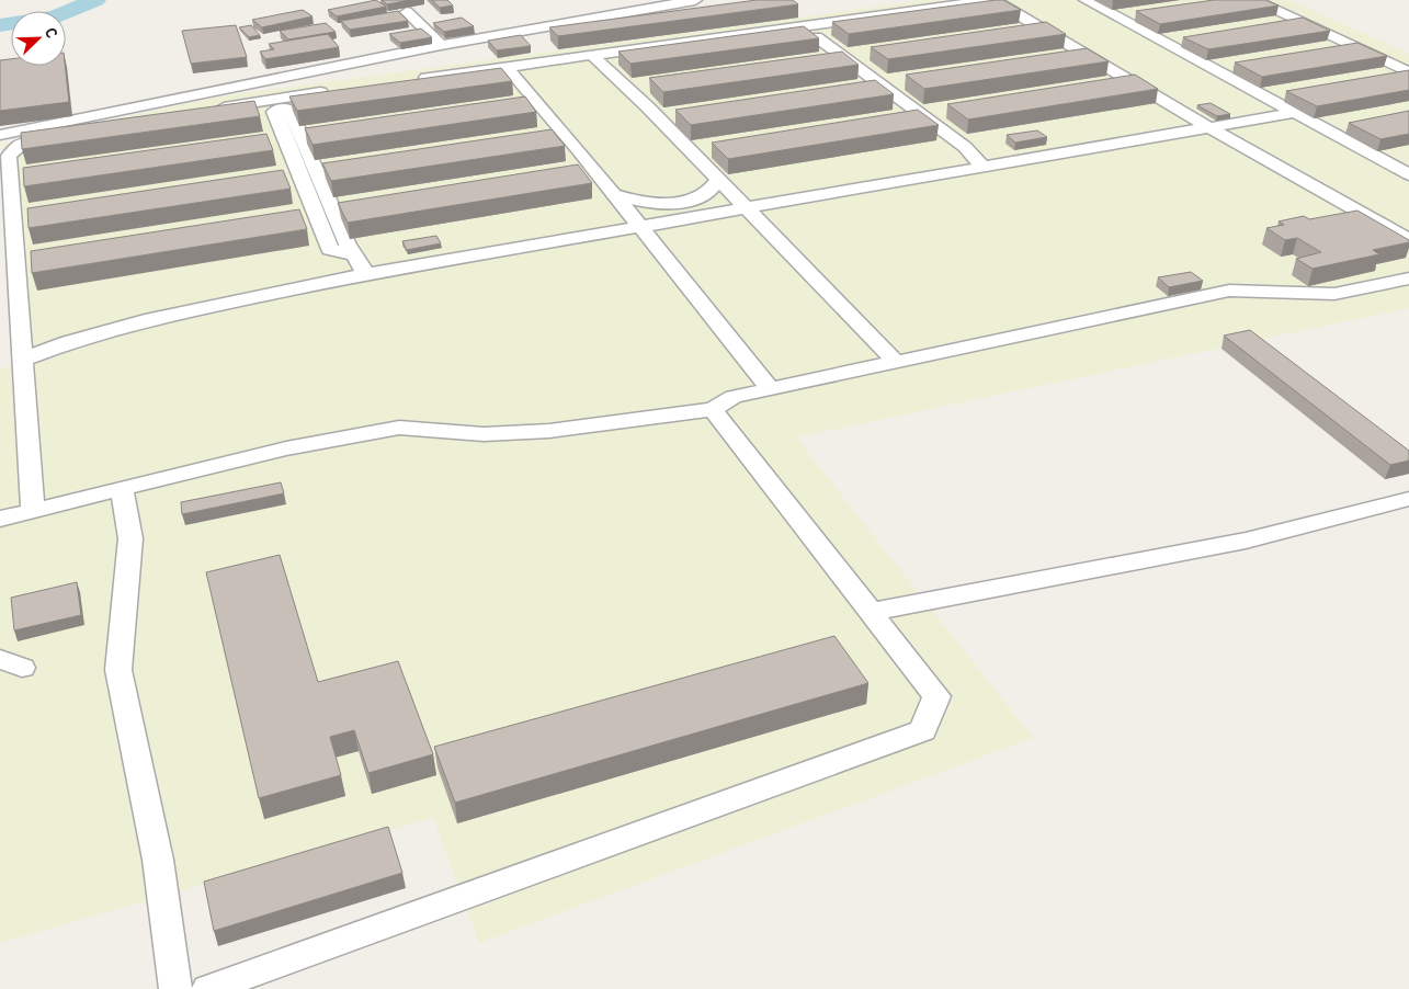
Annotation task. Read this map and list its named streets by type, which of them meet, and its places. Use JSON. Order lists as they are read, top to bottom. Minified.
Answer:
{"north":"top right"}
